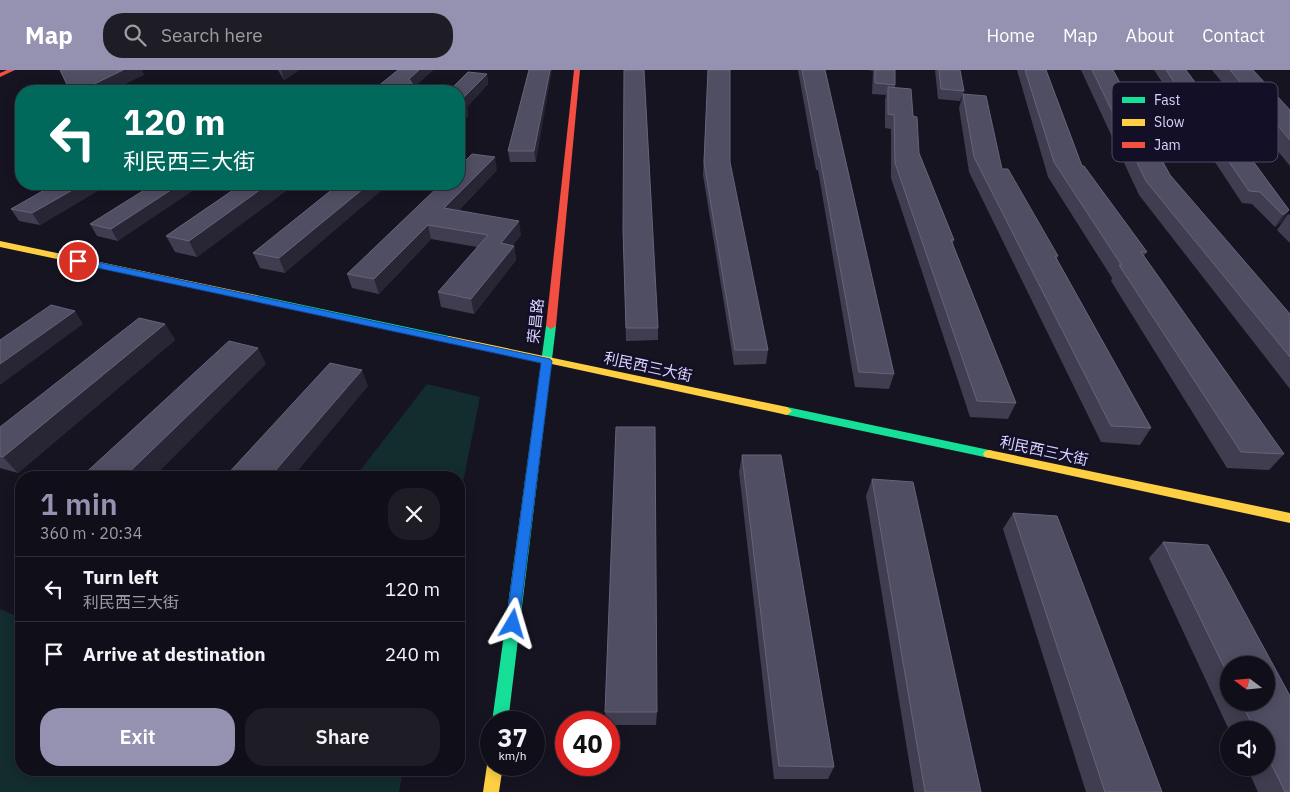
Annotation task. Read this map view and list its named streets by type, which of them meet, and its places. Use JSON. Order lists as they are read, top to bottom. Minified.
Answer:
{"streets":{"main road":["荣昌路","利民西三大街"]},"crossings":[["荣昌路","利民西三大街"]],"legend":["Fast","Slow","Jam"],"north":"left","page":{"header":"Map","search":"Search here","nav":["Home","Map","About","Contact"],"turn":["120 m","利民西三大街"],"heading":["1 min","360 m · 20:34"],"list":[{"name":"Turn left","note":"利民西三大街","value":"120 m"},{"name":"Arrive at destination","value":"240 m"}],"buttons":["Exit","Share"],"speed":"37 km/h","limit":"40"}}
